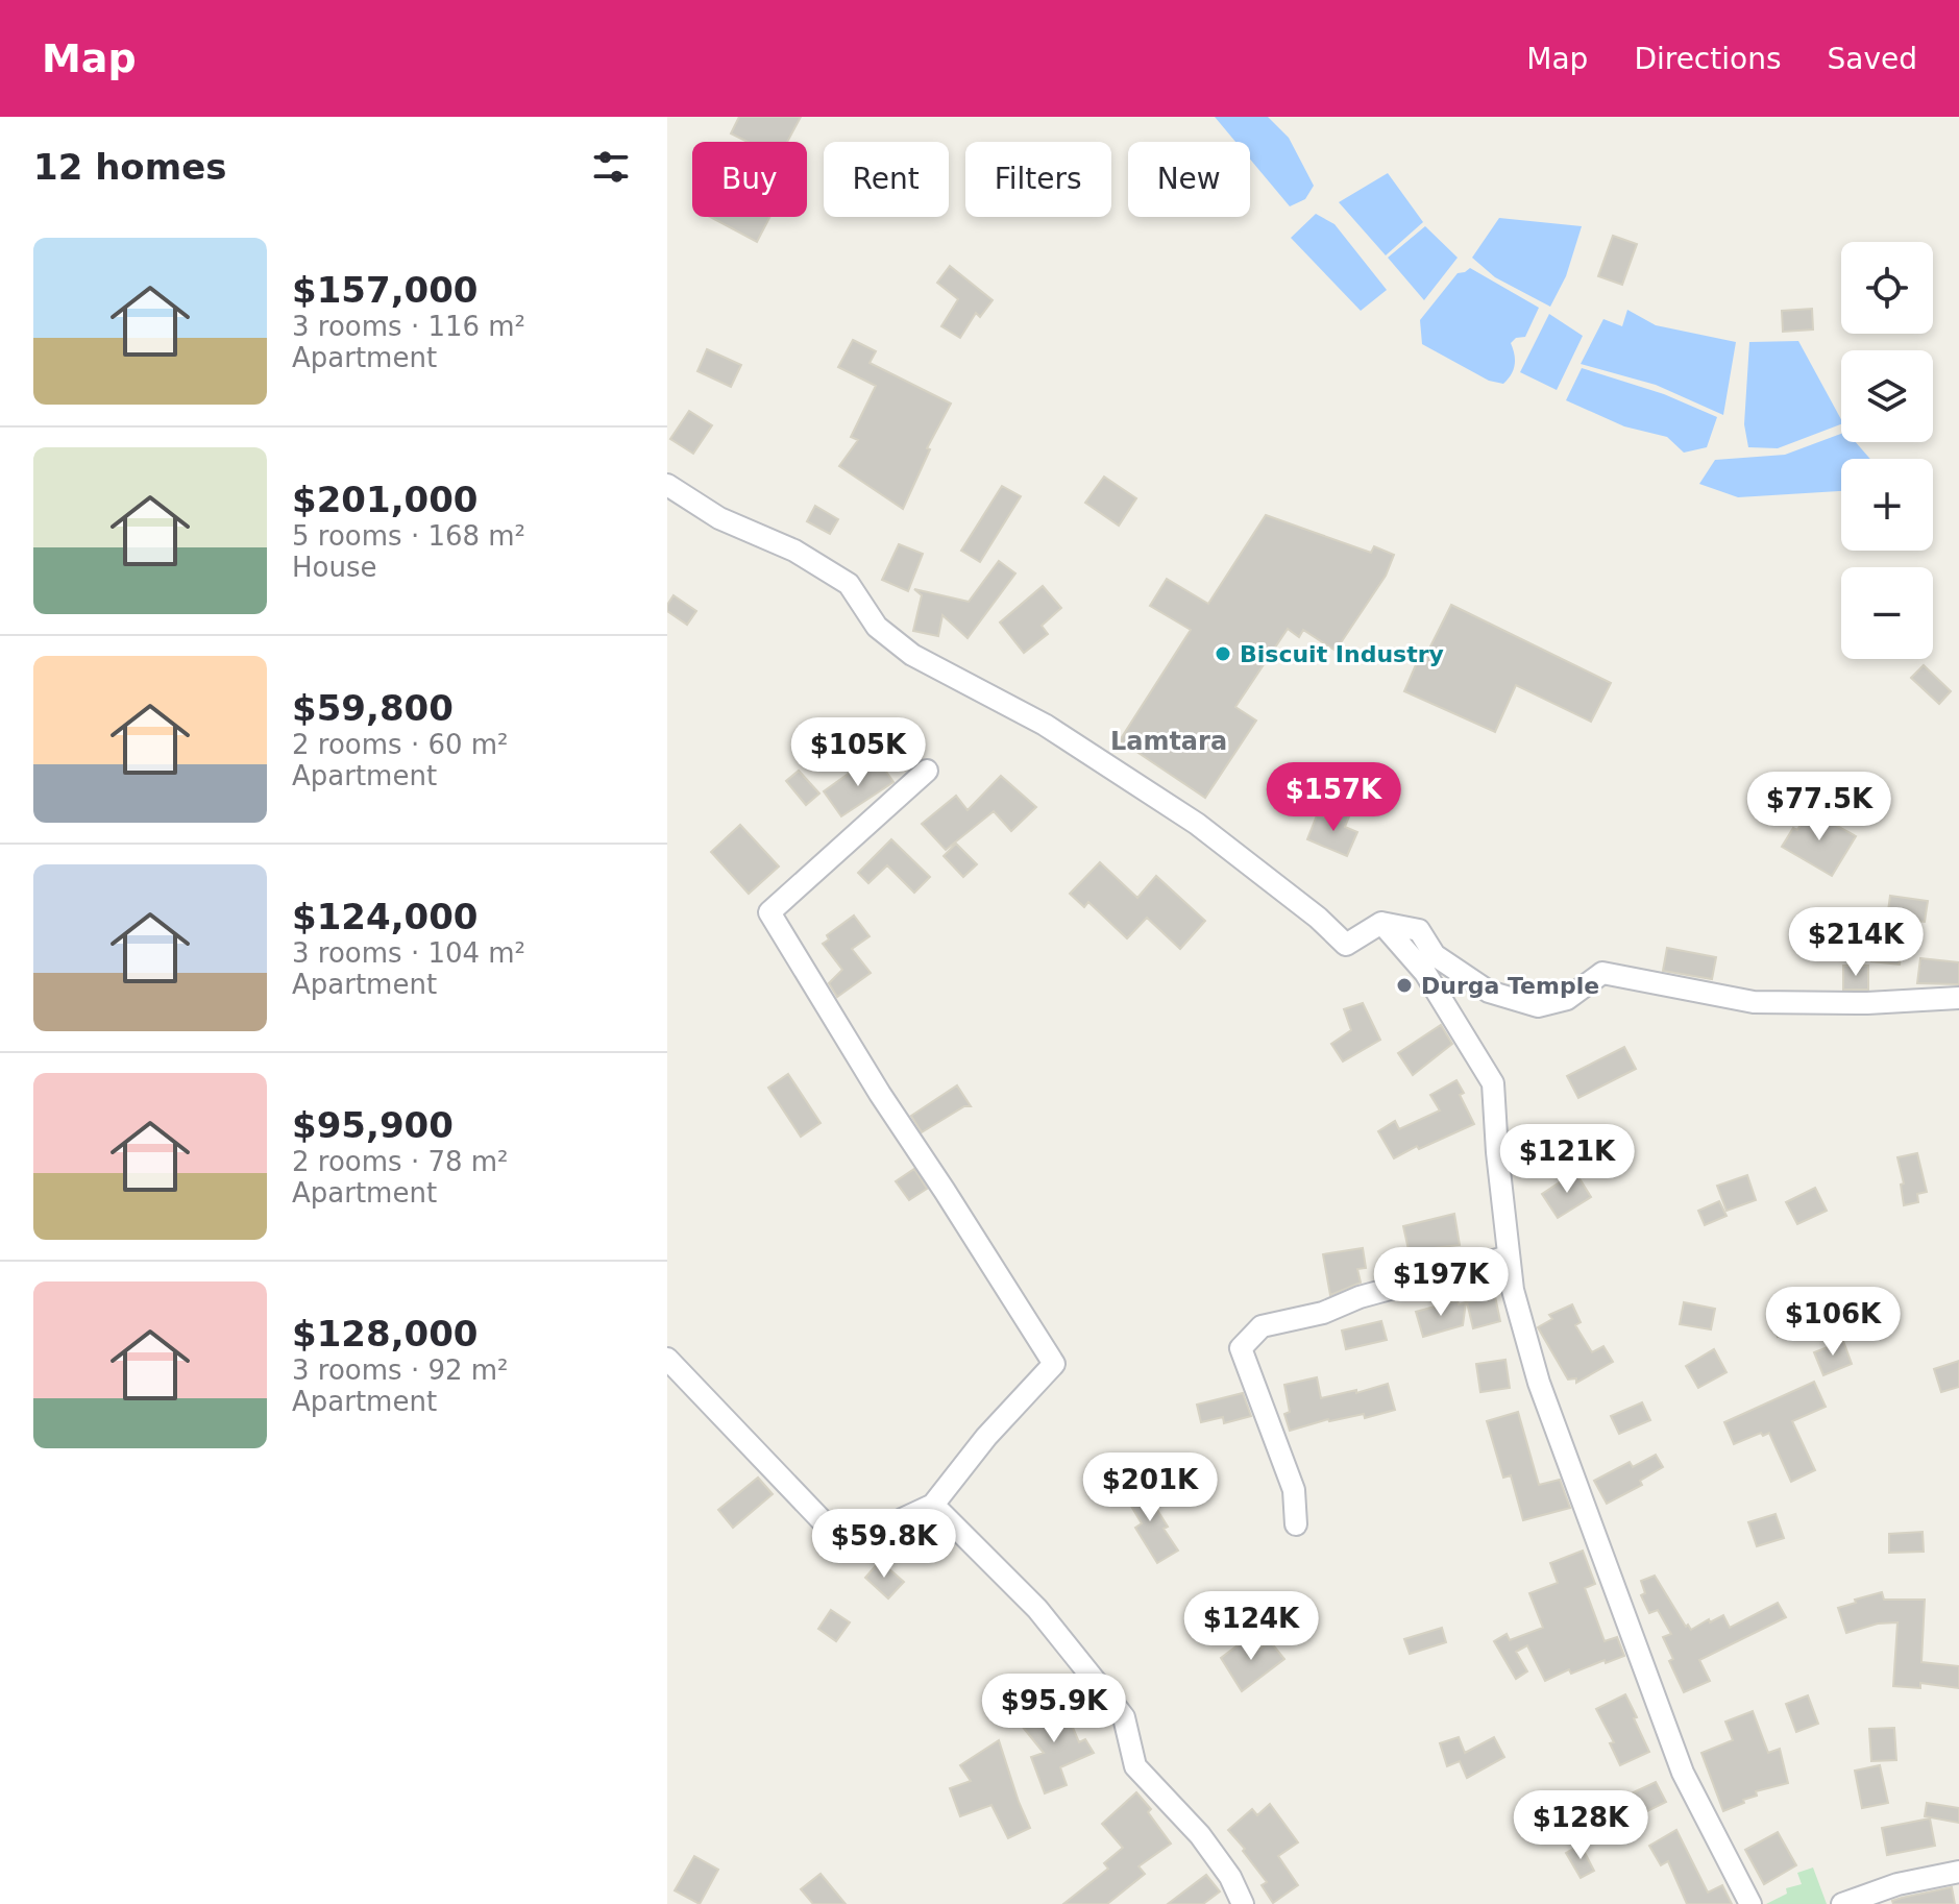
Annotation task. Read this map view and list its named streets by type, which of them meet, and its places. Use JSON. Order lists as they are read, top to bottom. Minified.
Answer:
{"districts":["Lamtara"],"places":["Biscuit Industry","Durga Temple"],"page":{"header":"Map","nav":["Map","Directions","Saved"],"heading":"12 homes","chip":["Buy","Rent","Filters","New"],"list":[{"name":"$157,000","note":"3 rooms · 116 m² · Apartment"},{"name":"$201,000","note":"5 rooms · 168 m² · House"},{"name":"$59,800","note":"2 rooms · 60 m² · Apartment"},{"name":"$124,000","note":"3 rooms · 104 m² · Apartment"},{"name":"$95,900","note":"2 rooms · 78 m² · Apartment"},{"name":"$128,000","note":"3 rooms · 92 m² · Apartment"}],"map_buttons":["+","−"],"price":["$105K","$157K","$77.5K","$214K","$121K","$197K","$106K","$201K","$59.8K","$124K","$95.9K","$128K"]}}
